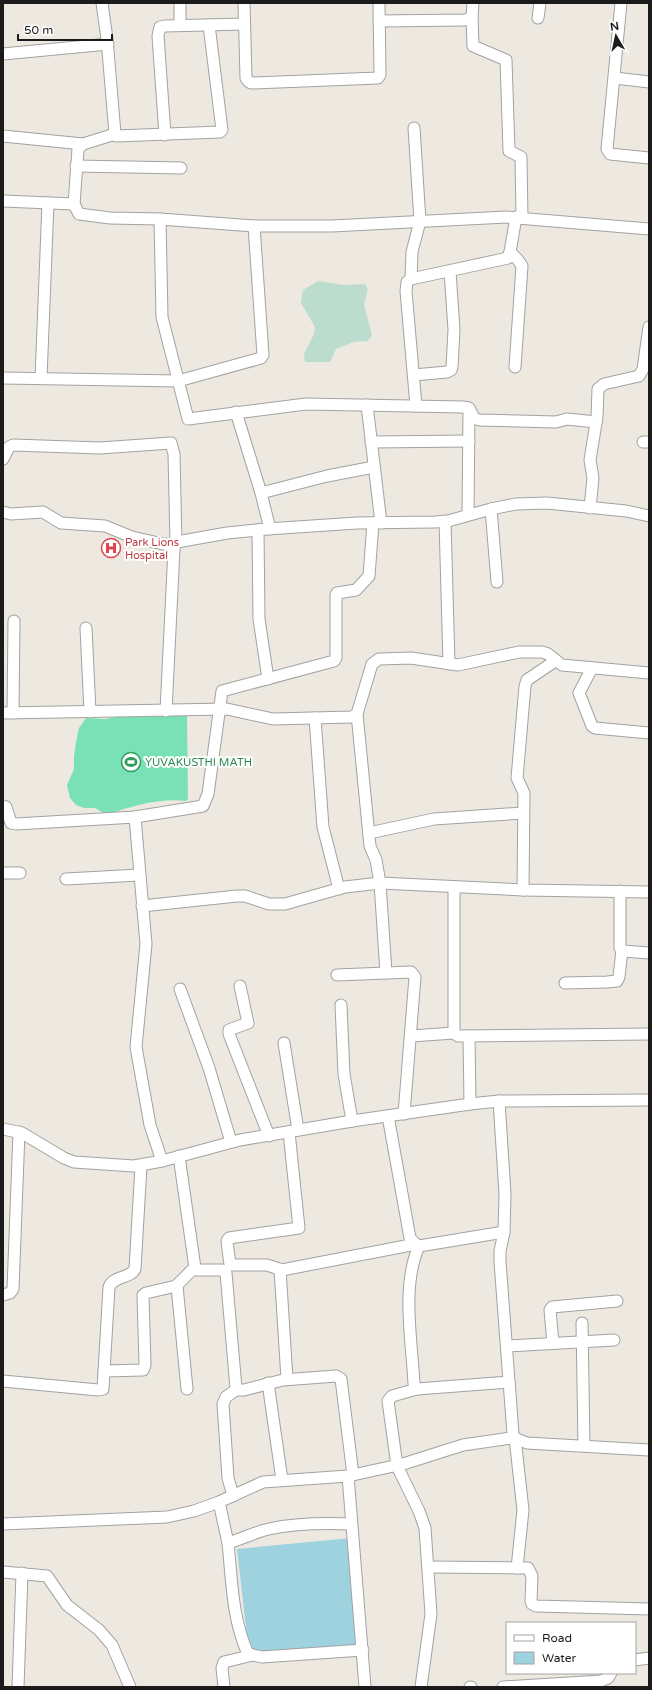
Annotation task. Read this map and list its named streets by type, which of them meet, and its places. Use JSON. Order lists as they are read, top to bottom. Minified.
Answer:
{"places":{"hospital":["Park Lions Hospital"],"sports":["YUVAKUSTHI MATH"]},"legend":["Road","Water"],"scale_bar":"50 m","north":"top"}
